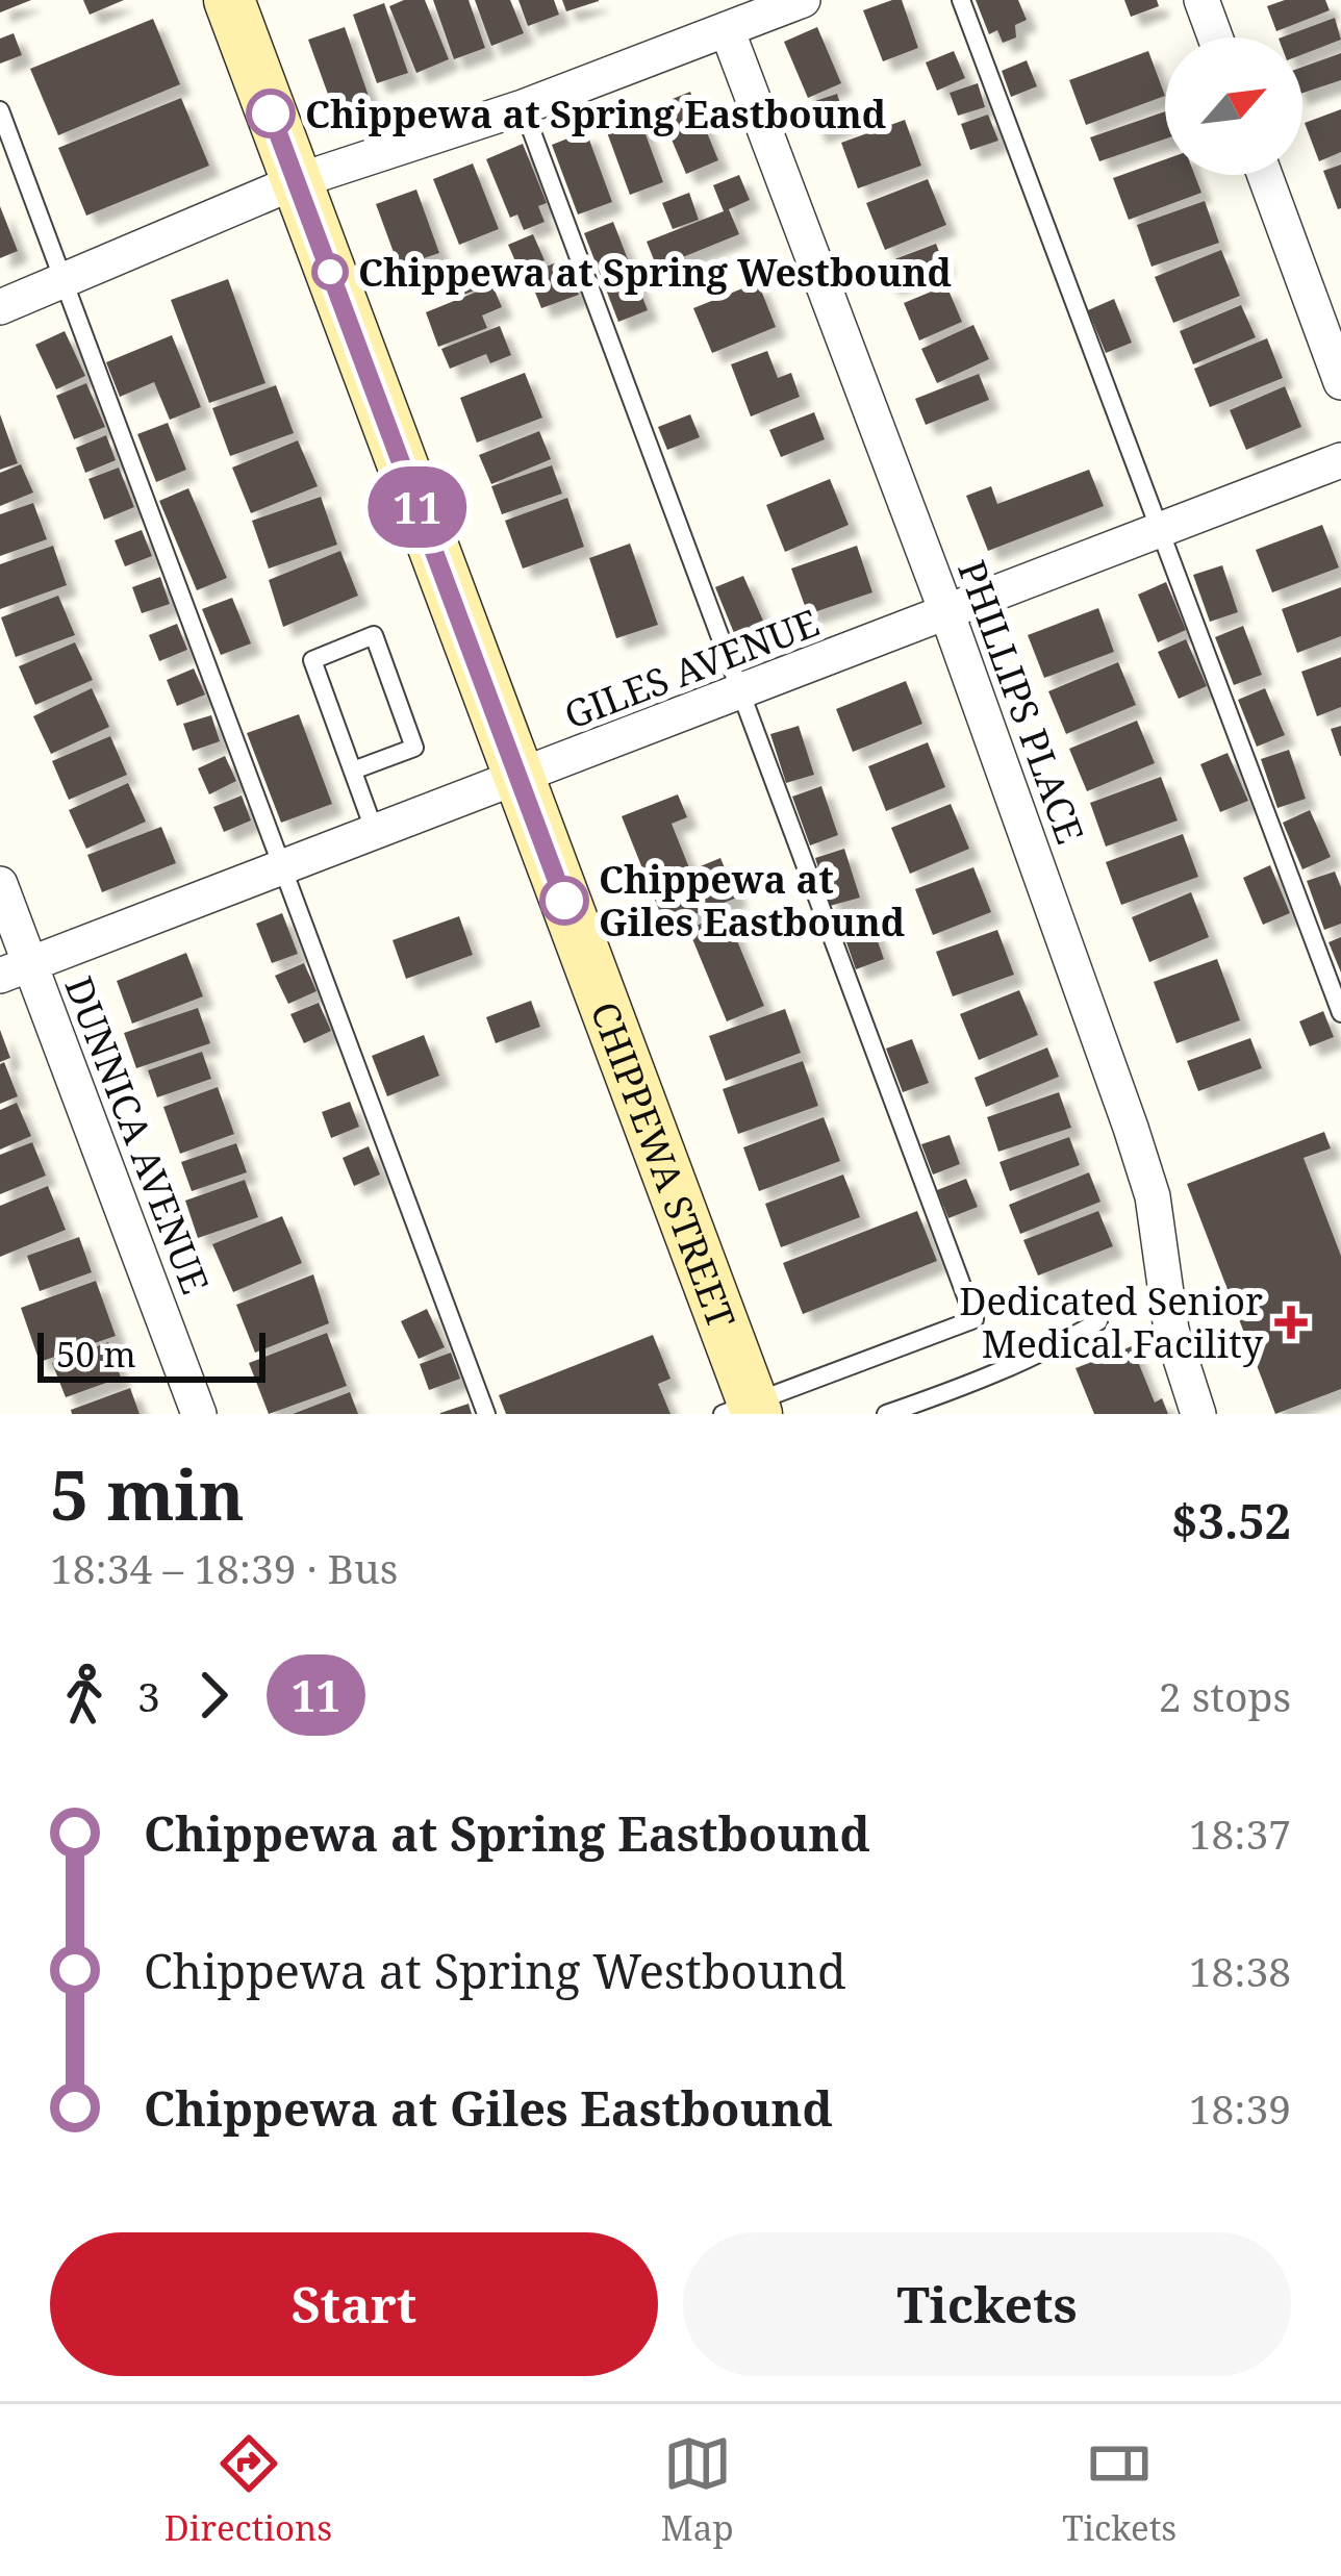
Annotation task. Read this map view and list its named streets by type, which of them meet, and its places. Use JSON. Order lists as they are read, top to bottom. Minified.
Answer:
{"streets":{"main road":["CHIPPEWA STREET"],"street":["GILES AVENUE","PHILLIPS PLACE","DUNNICA AVENUE"]},"crossings":[["GILES AVENUE","PHILLIPS PLACE"],["GILES AVENUE","DUNNICA AVENUE"],["GILES AVENUE","CHIPPEWA STREET"]],"places":{"other":["Chippewa at Spring Eastbound","Chippewa at Spring Westbound","Chippewa at Giles Eastbound"],"health":["Dedicated Senior Medical Facility"]},"lines":["bus line 11"],"scale_bar":"50 m","north":"top right","page":{"on_map":"11","scale":"50 m","heading":["5 min","18:34 – 18:39 · Bus","$3.52"],"legs":["3","11","2 stops"],"list":[{"name":"Chippewa at Spring Eastbound","value":"18:37"},{"name":"Chippewa at Spring Westbound","value":"18:38"},{"name":"Chippewa at Giles Eastbound","value":"18:39"}],"buttons":["Start","Tickets"],"tabs":["Directions","Map","Tickets"]}}
